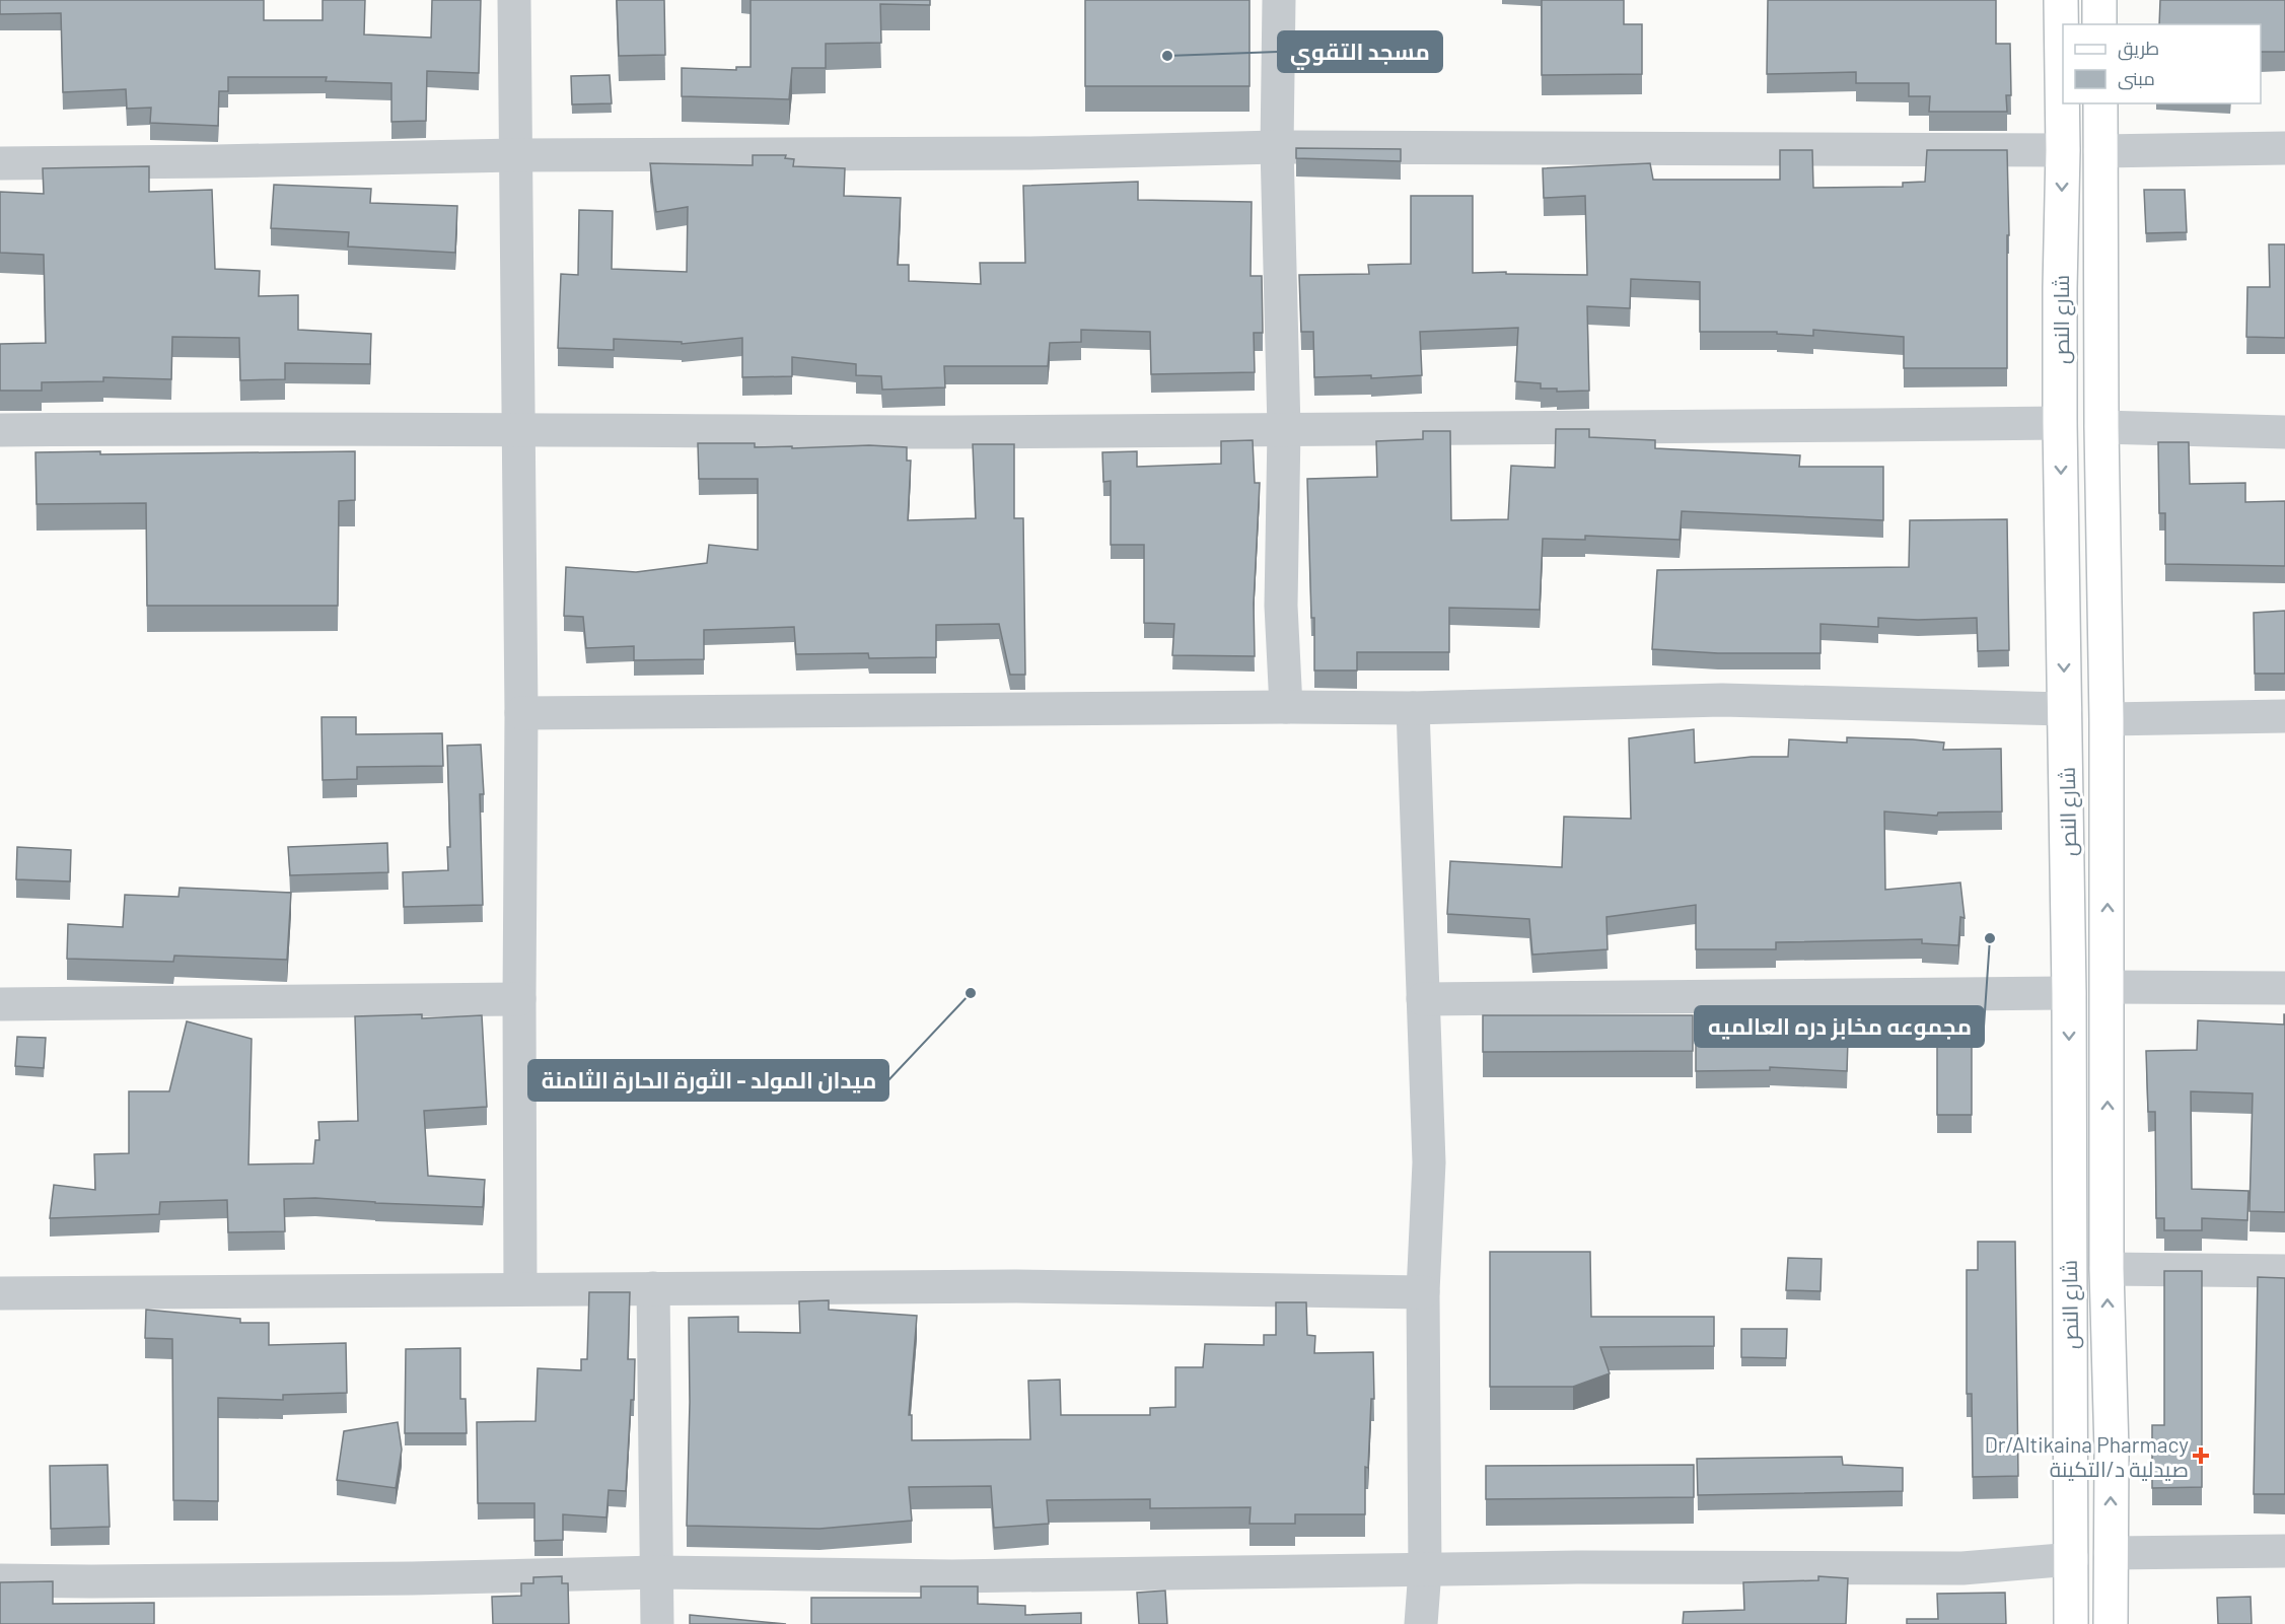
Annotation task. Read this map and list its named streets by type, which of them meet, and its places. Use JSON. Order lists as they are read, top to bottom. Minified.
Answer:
{"streets":{"main road":["شارع النص"]},"places":{"other":["مسجد التقوي","مجموعه مخابز دره العالميه","ميدان المولد - الثورة الحارة الثامنة"],"health":["Dr/Altikaina Pharmacy صيدلية د/التكينة"]},"legend":["طريق","مبنى"]}
